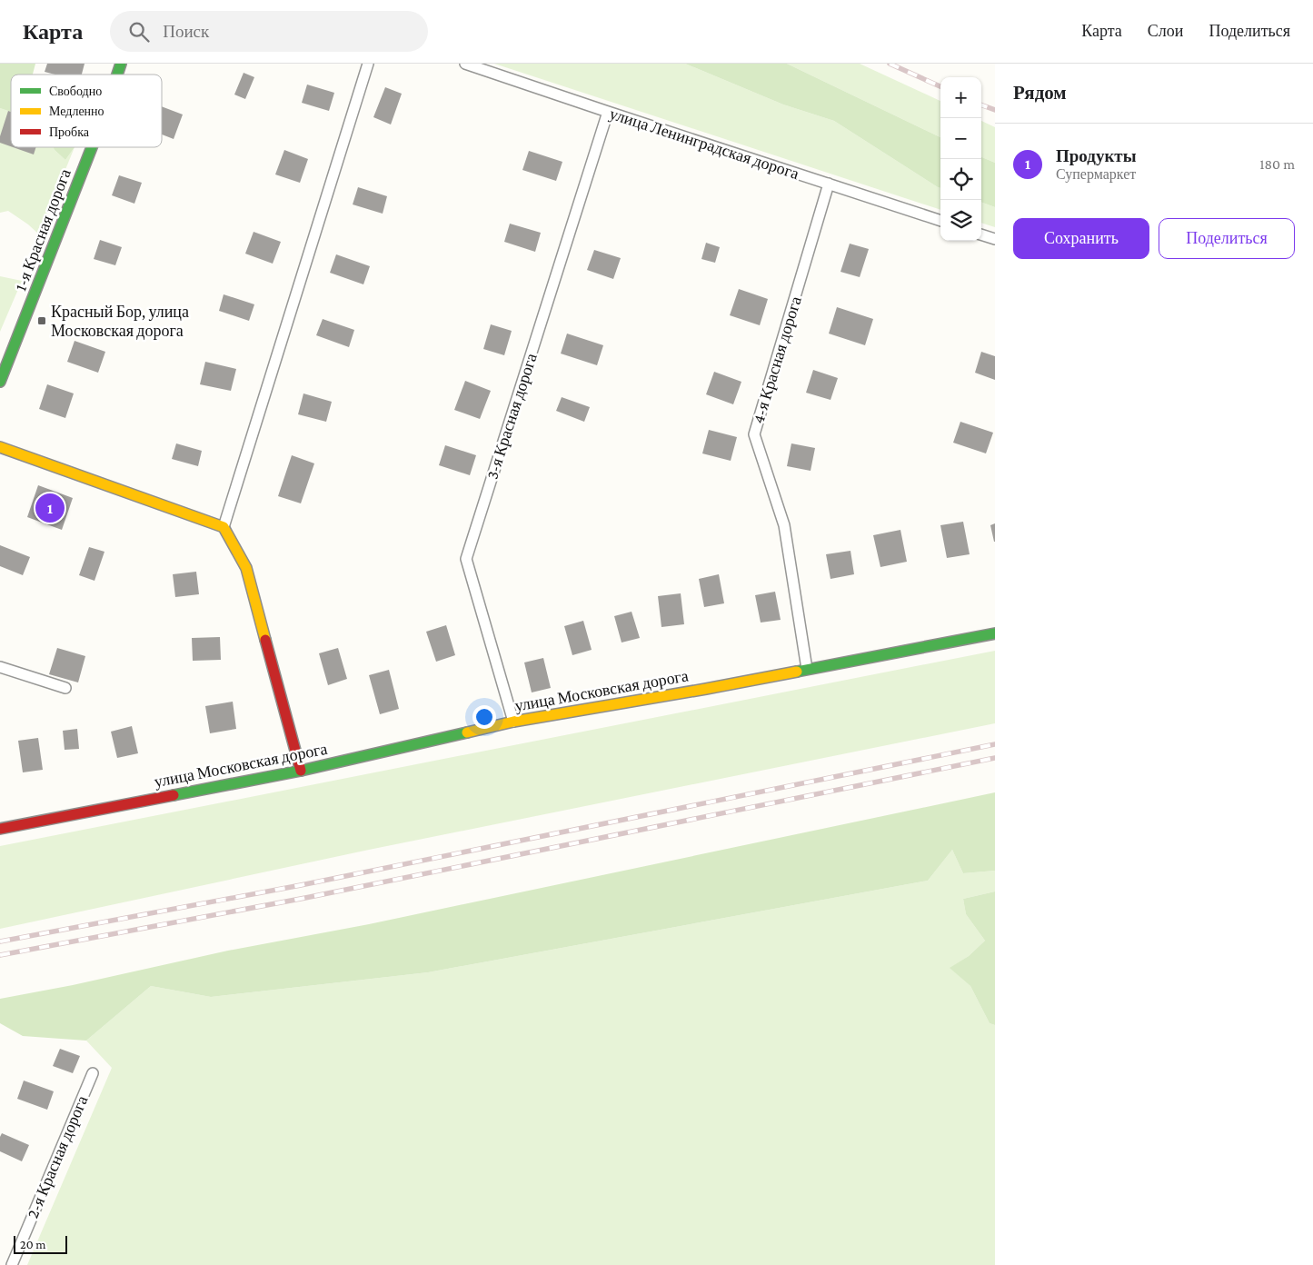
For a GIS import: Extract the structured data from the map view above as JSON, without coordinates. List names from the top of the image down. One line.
{"streets":{"street":["1-я Красная дорога","улица Московская дорога"],"lane":["улица Ленинградская дорога","4-я Красная дорога","3-я Красная дорога","2-я Красная дорога"]},"crossings":[["улица Ленинградская дорога","4-я Красная дорога"],["улица Ленинградская дорога","3-я Красная дорога"],["4-я Красная дорога","улица Московская дорога"],["3-я Красная дорога","улица Московская дорога"]],"places":{"transit":["Красный Бор, улица Московская дорога"]},"legend":["Свободно","Медленно","Пробка"],"scale_bar":"20 m","page":{"header":"Карта","search":"Поиск","nav":["Карта","Слои","Поделиться"],"heading":"Рядом","map_buttons":["+","−"],"list":[{"mark":"1","name":"Продукты","note":"Супермаркет","value":"180 m"}],"buttons":["Сохранить","Поделиться"],"pins":"1","scale":"20 m"}}
